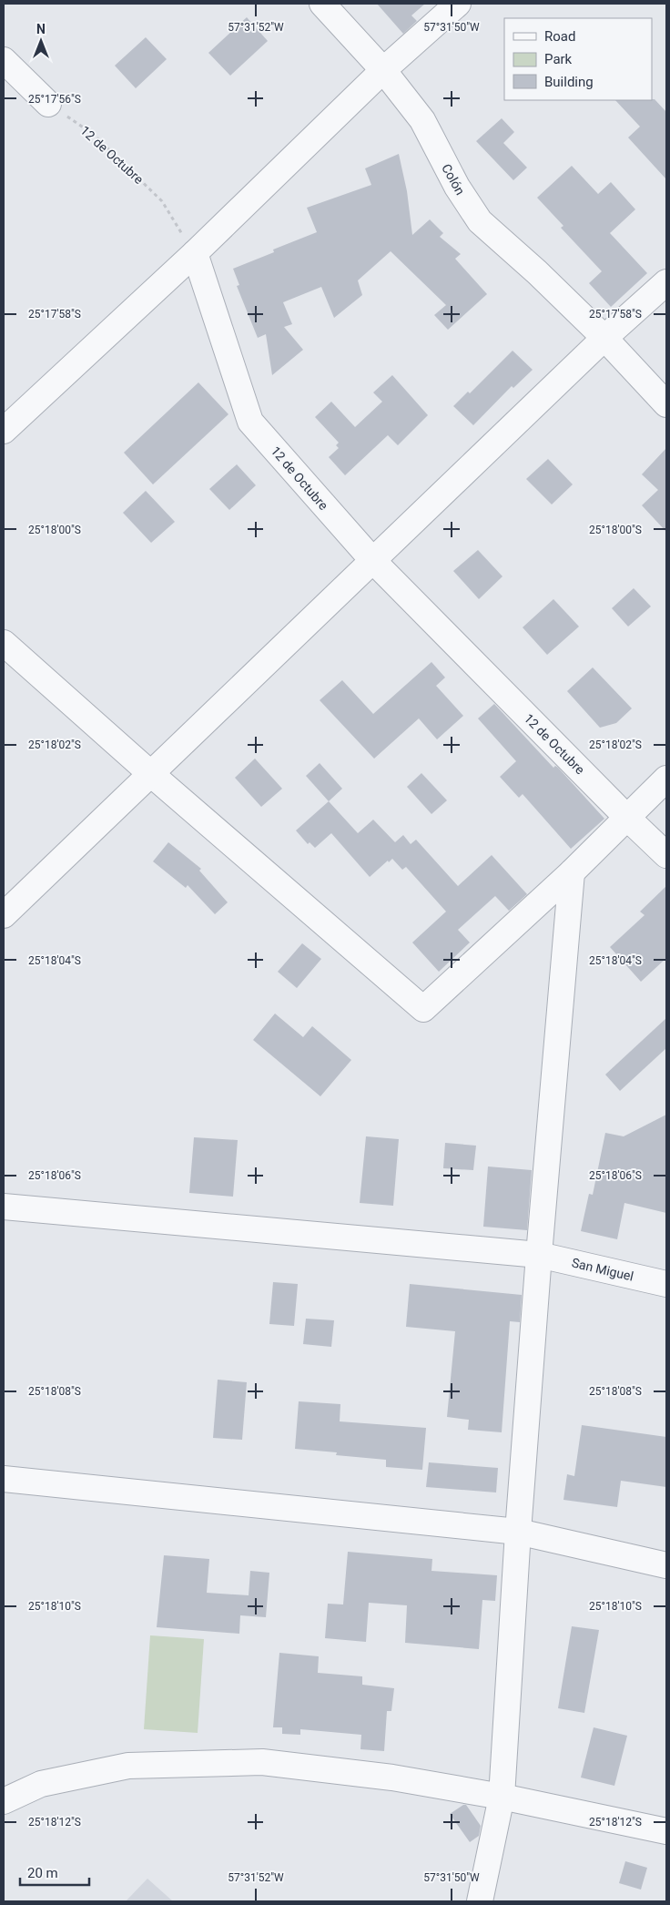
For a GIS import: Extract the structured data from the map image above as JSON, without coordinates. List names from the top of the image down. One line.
{"streets":{"street":["12 de Octubre","Colón","San Miguel"]},"legend":["Road","Park","Building"],"scale_bar":"20 m","north":"top","coordinates":["57°31'52\"W","57°31'50\"W","25°17'56\"S","25°17'58\"S","25°18'00\"S","25°18'02\"S","25°18'04\"S","25°18'06\"S","25°18'08\"S","25°18'10\"S","25°18'12\"S"]}
